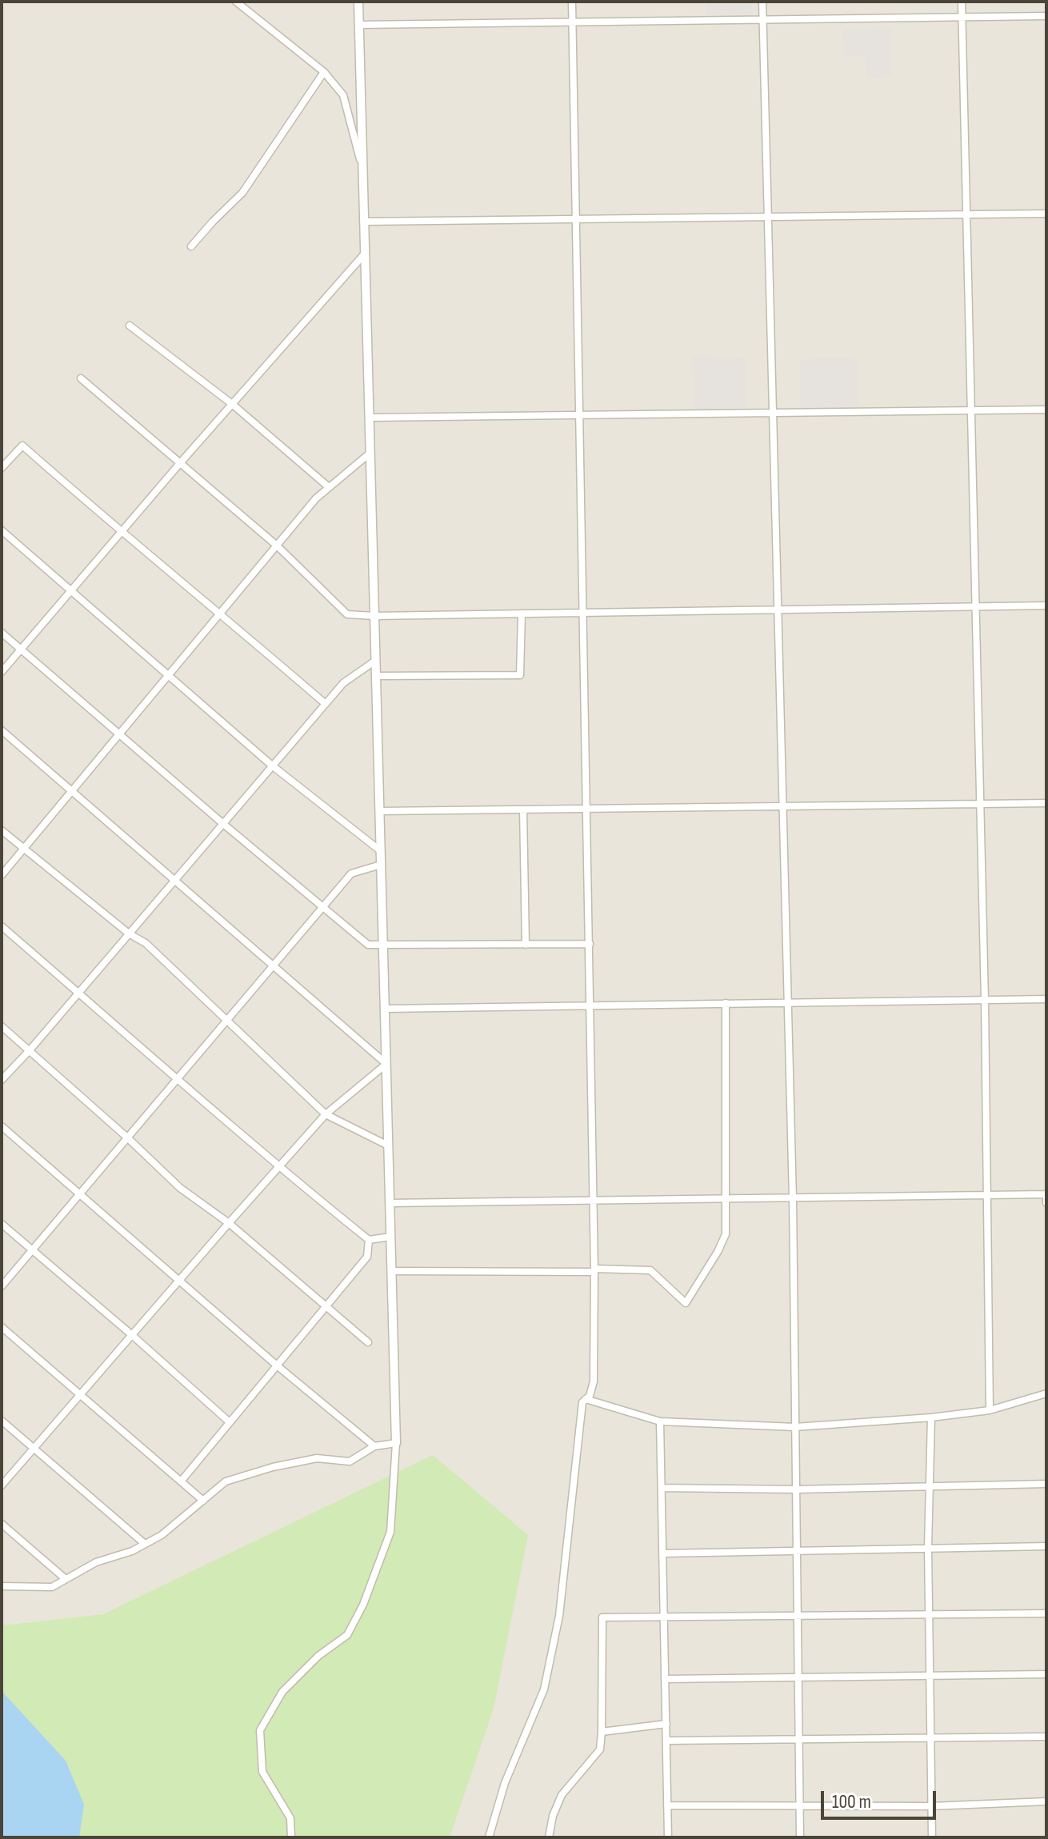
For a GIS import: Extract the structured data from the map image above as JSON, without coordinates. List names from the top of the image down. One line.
{"scale_bar":"100 m"}
